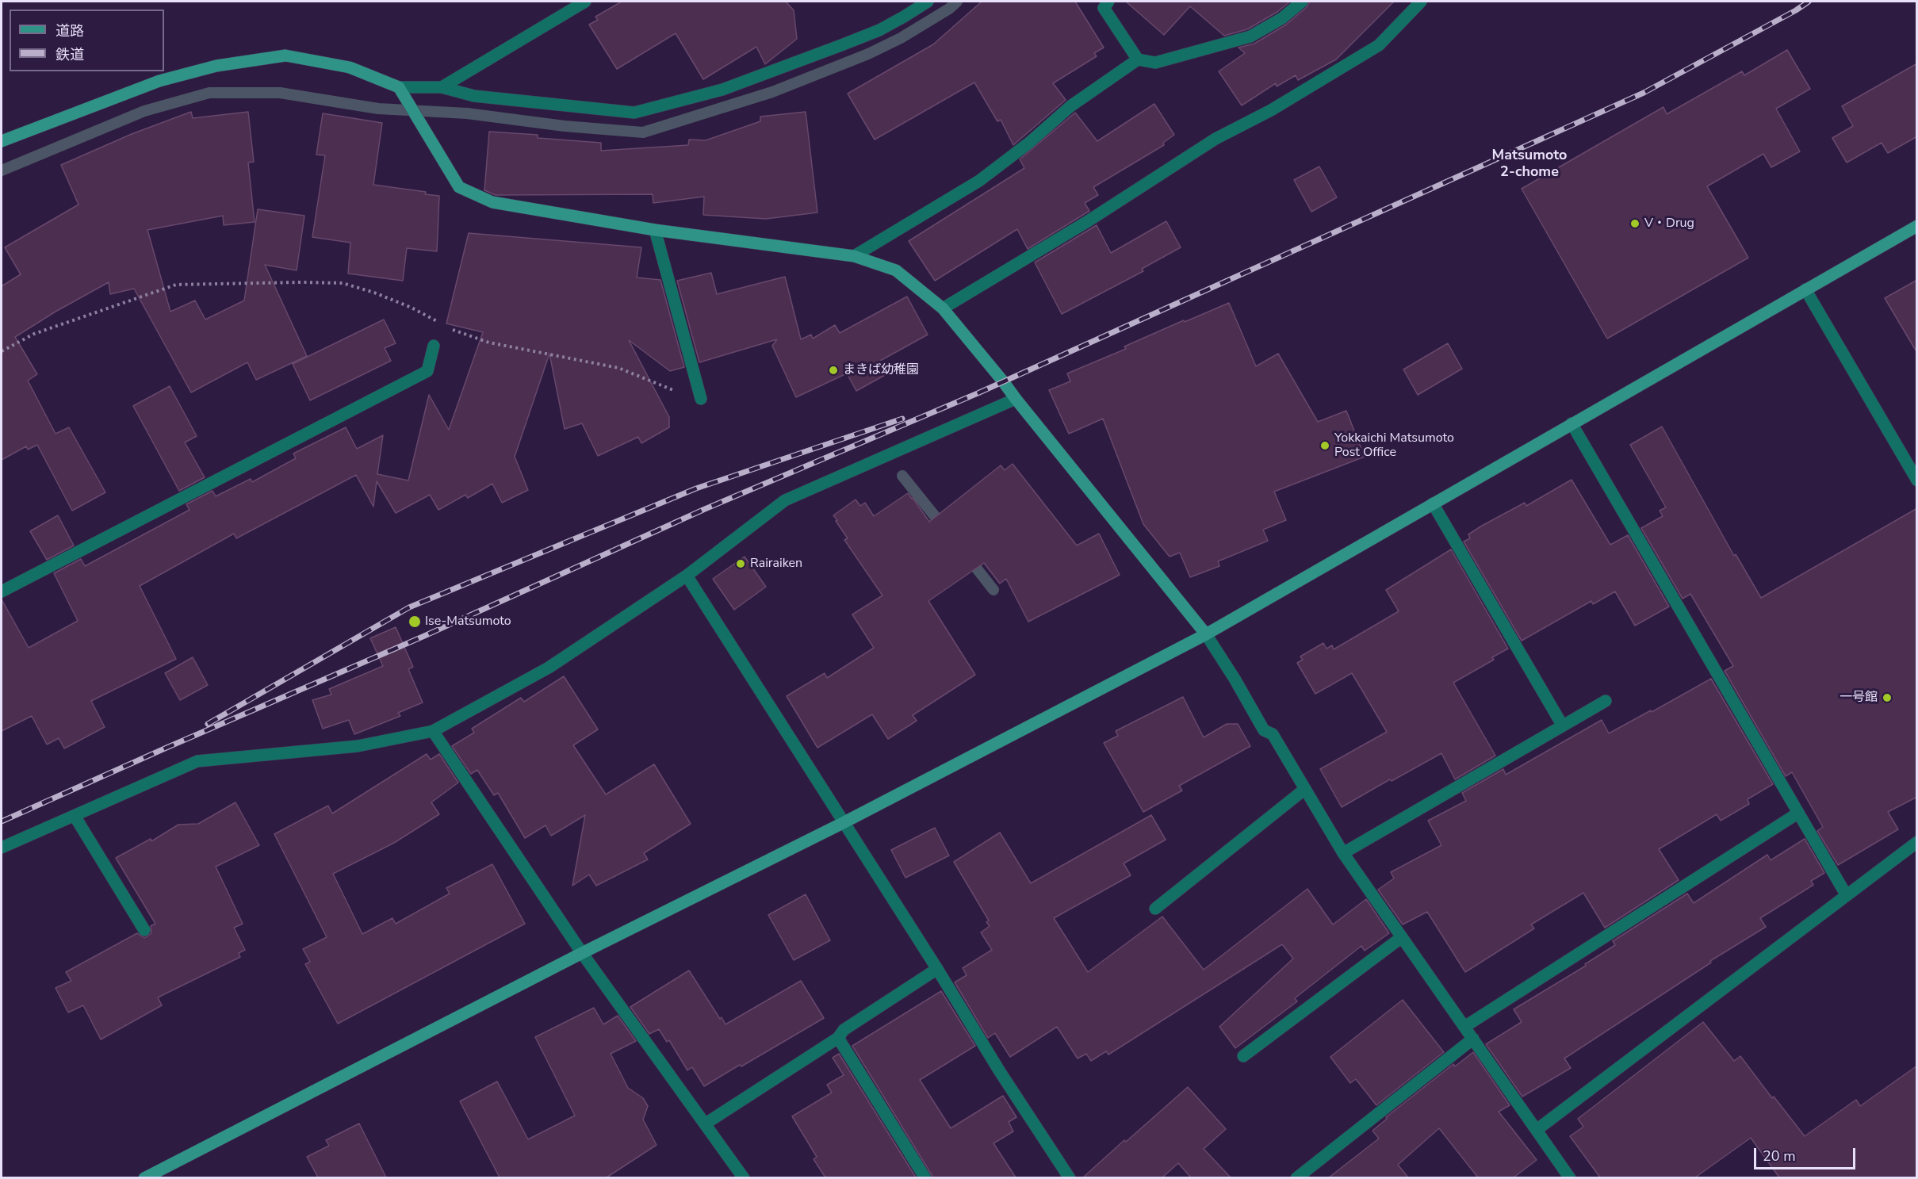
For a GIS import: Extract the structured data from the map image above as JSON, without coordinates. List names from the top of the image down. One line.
{"districts":["Matsumoto 2-chome"],"places":["V・Drug","まきば幼稚園","Yokkaichi Matsumoto Post Office","Rairaiken","Ise-Matsumoto","一号館"],"legend":["道路","鉄道"],"scale_bar":"20 m"}
